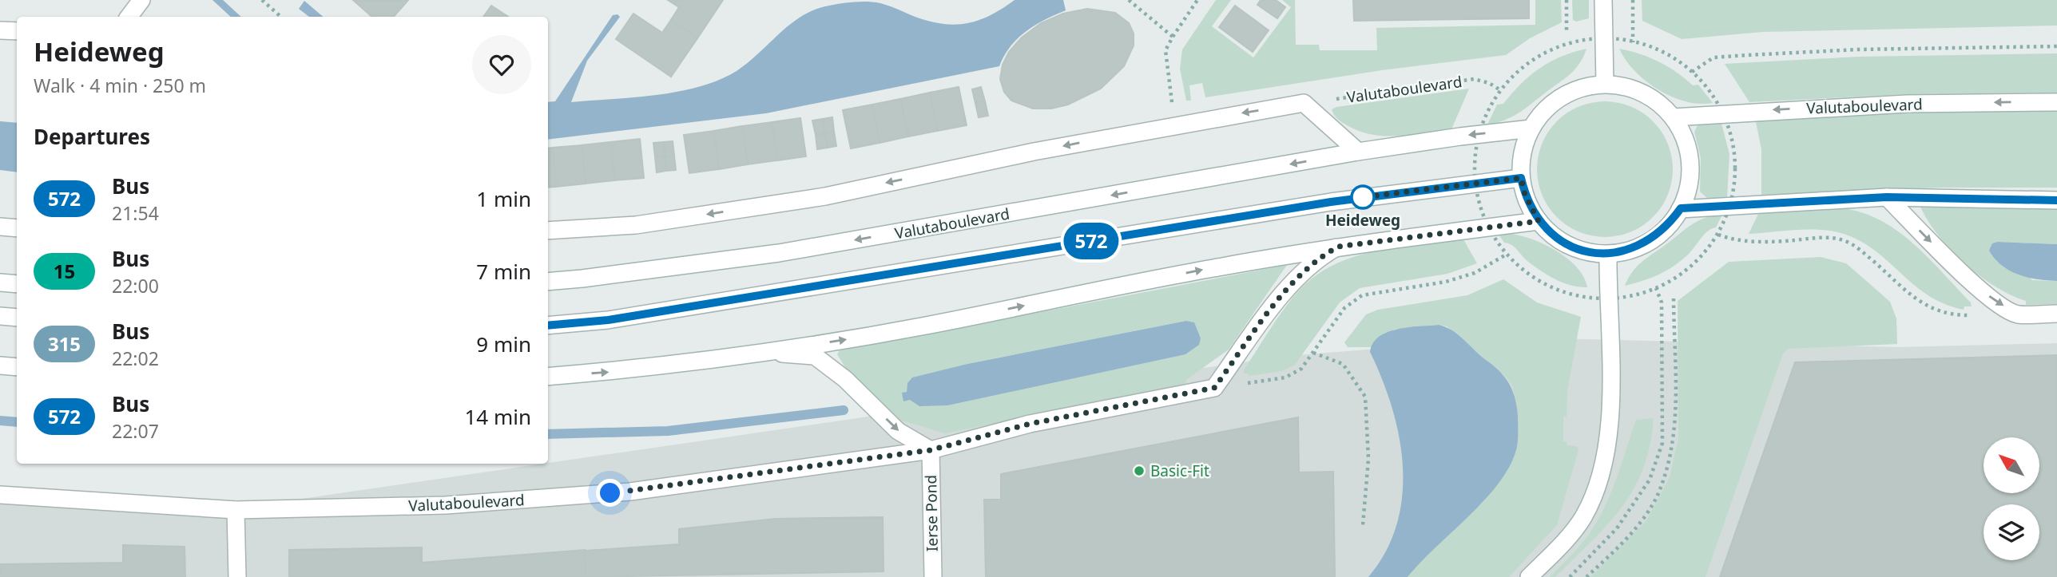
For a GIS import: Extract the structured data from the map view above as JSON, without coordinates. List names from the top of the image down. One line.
{"streets":{"main road":["Valutaboulevard","Ierse Pond"]},"crossings":[["Valutaboulevard","Ierse Pond"]],"places":["Heideweg","Basic-Fit"],"lines":["bus line 572"],"north":"top left","page":{"on_map":"572","heading":[["Heideweg","Walk · 4 min · 250 m"],"Departures"],"list":[{"mark":"572","name":"Bus","note":"21:54","value":"1 min"},{"mark":"15","name":"Bus","note":"22:00","value":"7 min"},{"mark":"315","name":"Bus","note":"22:02","value":"9 min"},{"mark":"572","name":"Bus","note":"22:07","value":"14 min"}]}}
